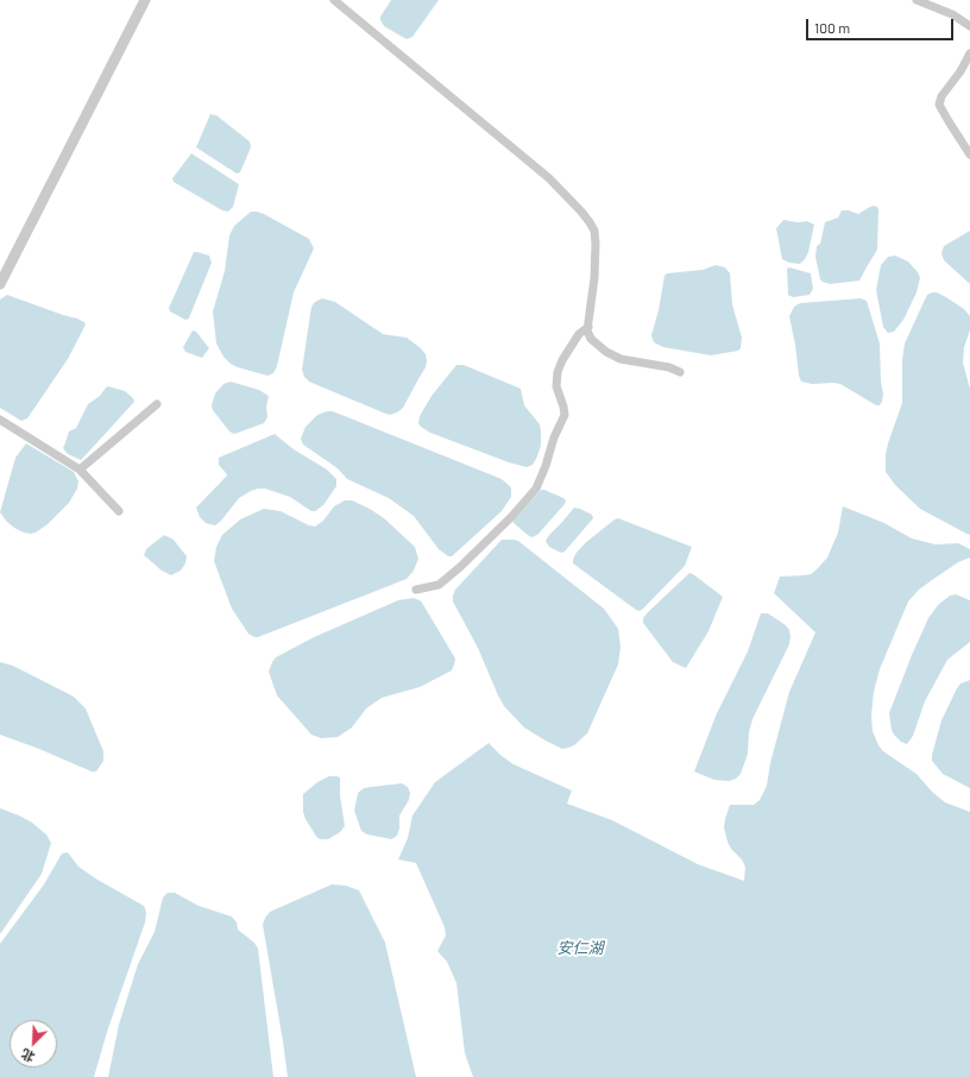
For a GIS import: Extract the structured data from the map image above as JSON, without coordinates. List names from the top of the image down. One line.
{"water":["安仁湖"],"scale_bar":"100 m","north":"bottom left"}
